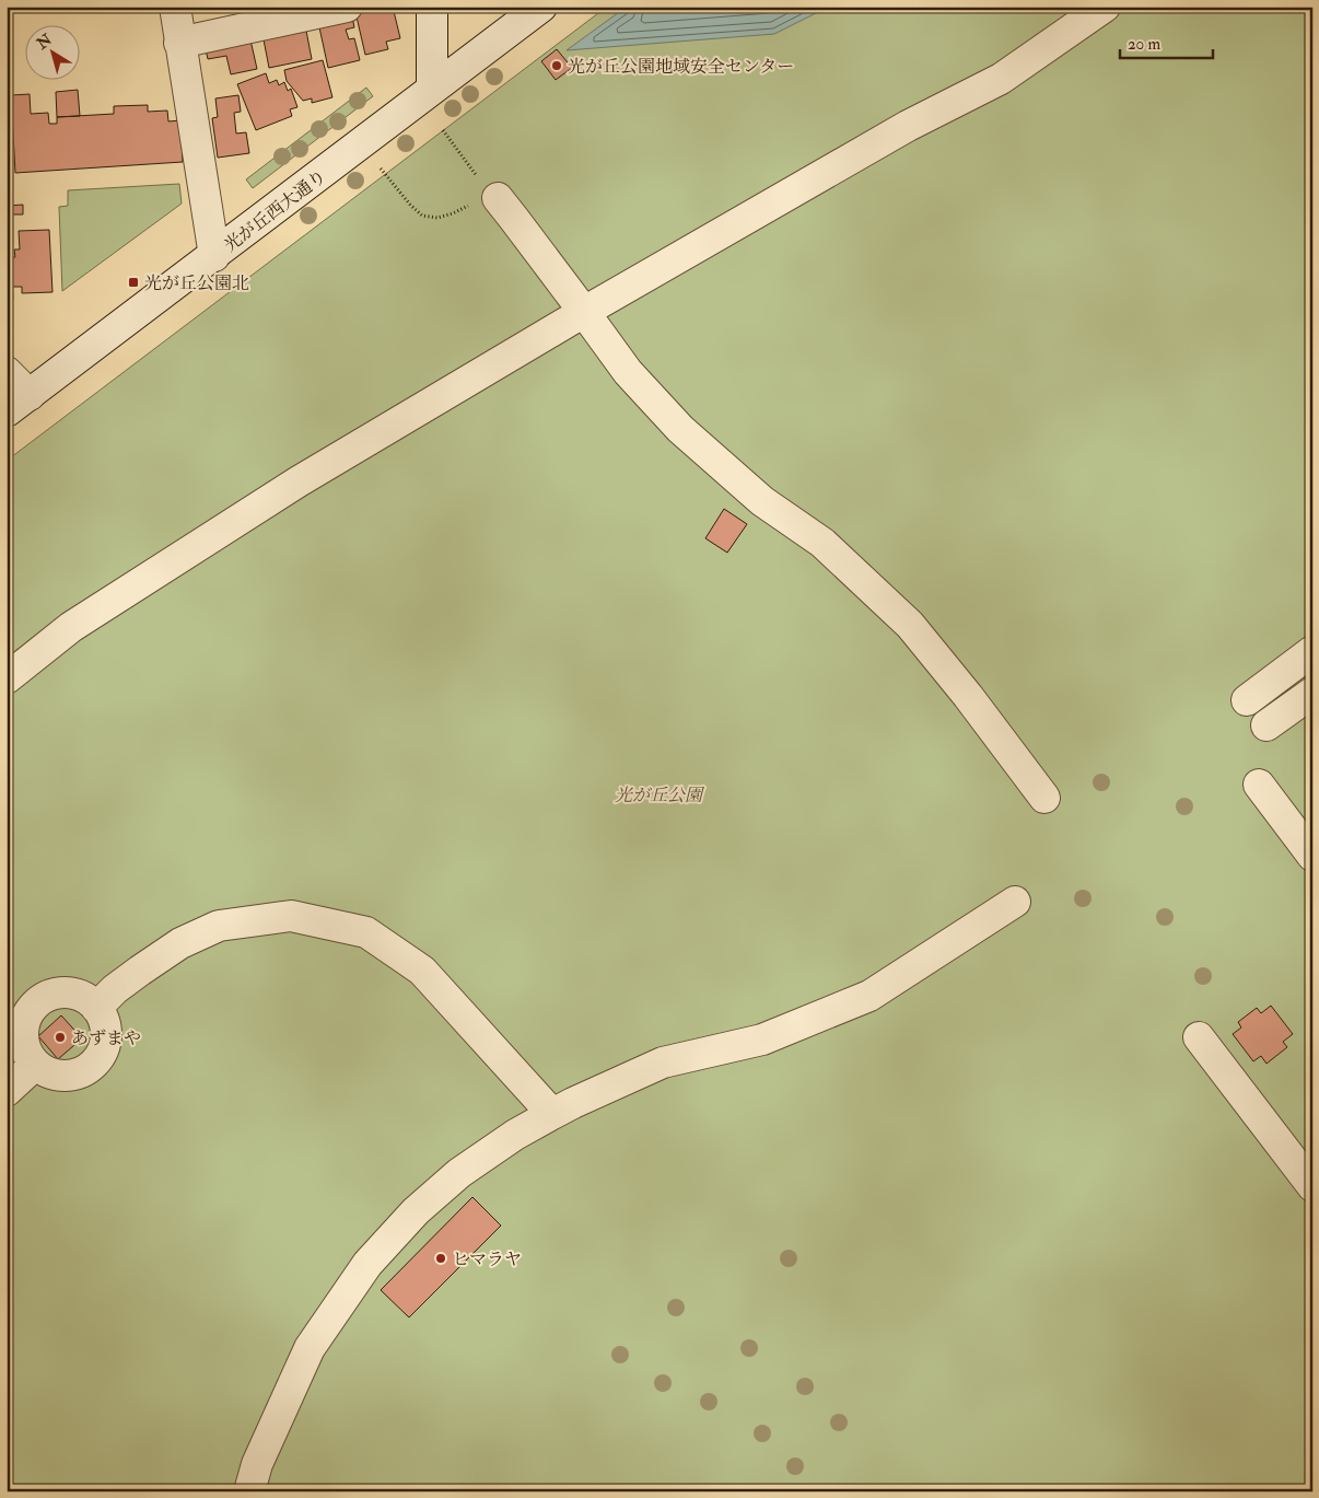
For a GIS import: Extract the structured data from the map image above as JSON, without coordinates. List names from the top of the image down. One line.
{"streets":{"street":["光が丘西大通り"]},"parks":["光が丘公園"],"places":{"other":["光が丘公園地域安全センター","あずまや","ヒマラヤ"],"transit":["光が丘公園北"]},"scale_bar":"20 m","north":"top left"}
